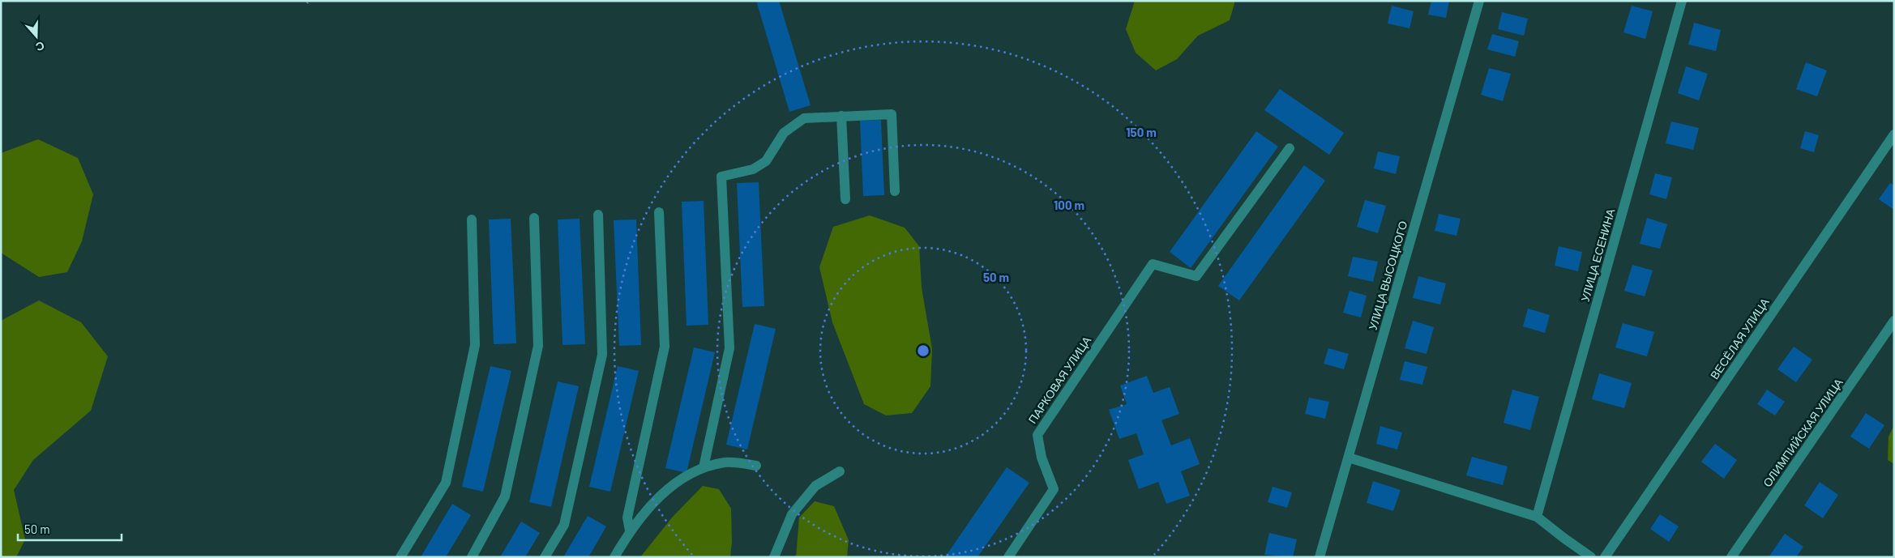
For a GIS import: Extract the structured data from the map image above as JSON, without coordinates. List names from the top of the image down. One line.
{"streets":{"street":["УЛИЦА ЕСЕНИНА","УЛИЦА ВЫСОЦКОГО","ВЕСЁЛАЯ УЛИЦА","ПАРКОВАЯ УЛИЦА","ОЛИМПИЙСКАЯ УЛИЦА"]},"scale_bar":"50 m","north":"bottom","rings":["150 m","100 m","50 m"]}
